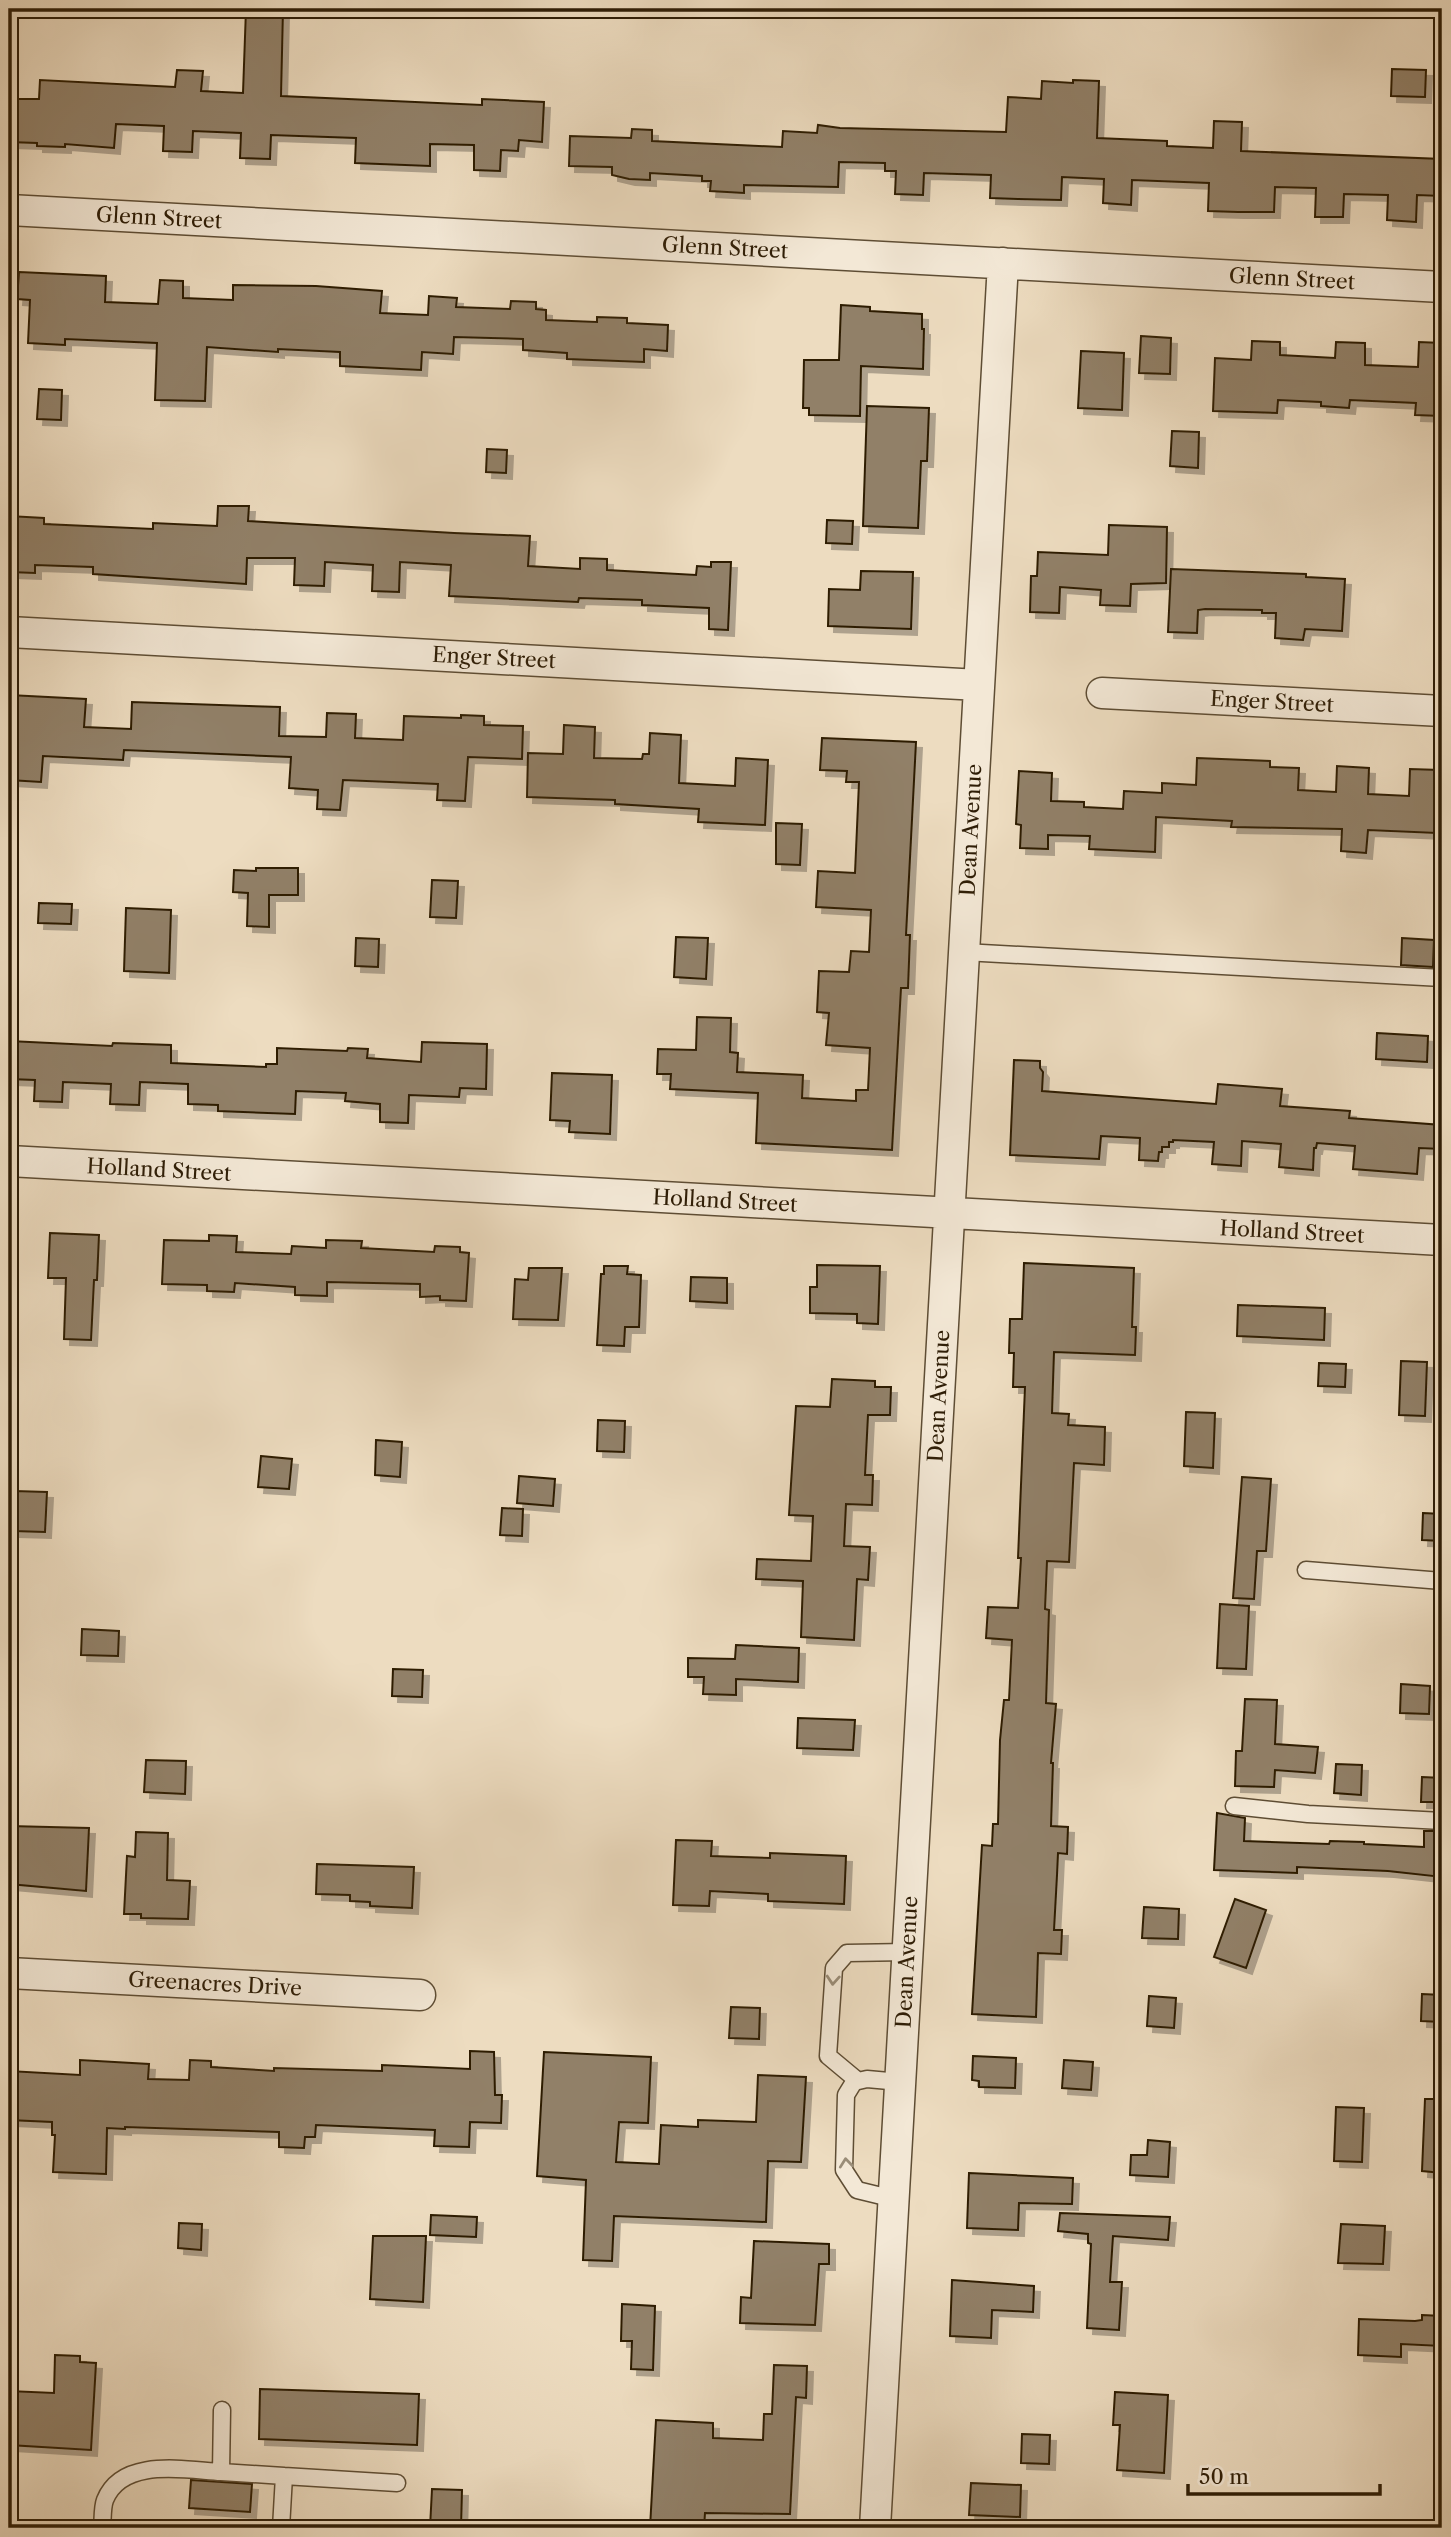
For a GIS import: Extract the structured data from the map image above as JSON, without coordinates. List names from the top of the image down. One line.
{"streets":{"street":["Glenn Street","Enger Street","Dean Avenue","Holland Street","Greenacres Drive"]},"crossings":[["Glenn Street","Dean Avenue"],["Enger Street","Dean Avenue"],["Dean Avenue","Holland Street"]],"scale_bar":"50 m"}
